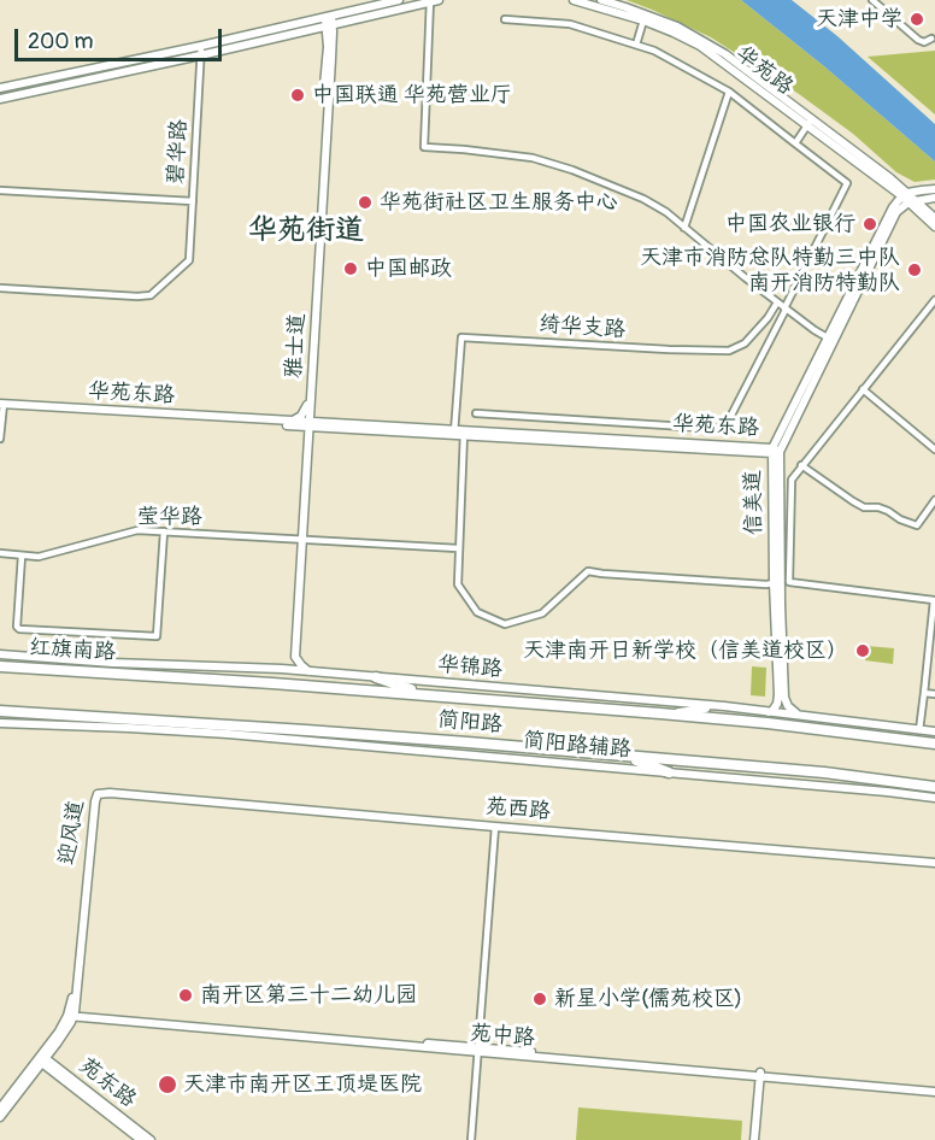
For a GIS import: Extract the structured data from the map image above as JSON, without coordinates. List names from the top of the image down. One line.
{"streets":{"highway":["红旗南路","简阳路"],"street":["华苑路","碧华路","绮华支路","雅士道","华苑东路","信美道","莹华路","华锦路","简阳路辅路","苑西路","迎风道","苑中路","苑东路"]},"crossings":[["华苑路","信美道"],["绮华支路","华苑东路"],["雅士道","华苑东路"],["雅士道","莹华路"],["雅士道","华锦路"],["华苑东路","信美道"],["信美道","华锦路"],["红旗南路","简阳路"],["苑西路","迎风道"],["迎风道","苑中路"],["迎风道","苑东路"]],"districts":["华苑街道"],"places":["天津中学","中国联通 华苑营业厅","华苑街社区卫生服务中心","中国农业银行","中国邮政","天津市消防总队特勤三中队 南开消防特勤队","天津南开日新学校（信美道校区）","南开区第三十二幼儿园","新星小学(儒苑校区)","天津市南开区王顶堤医院"],"scale_bar":"200 m"}
